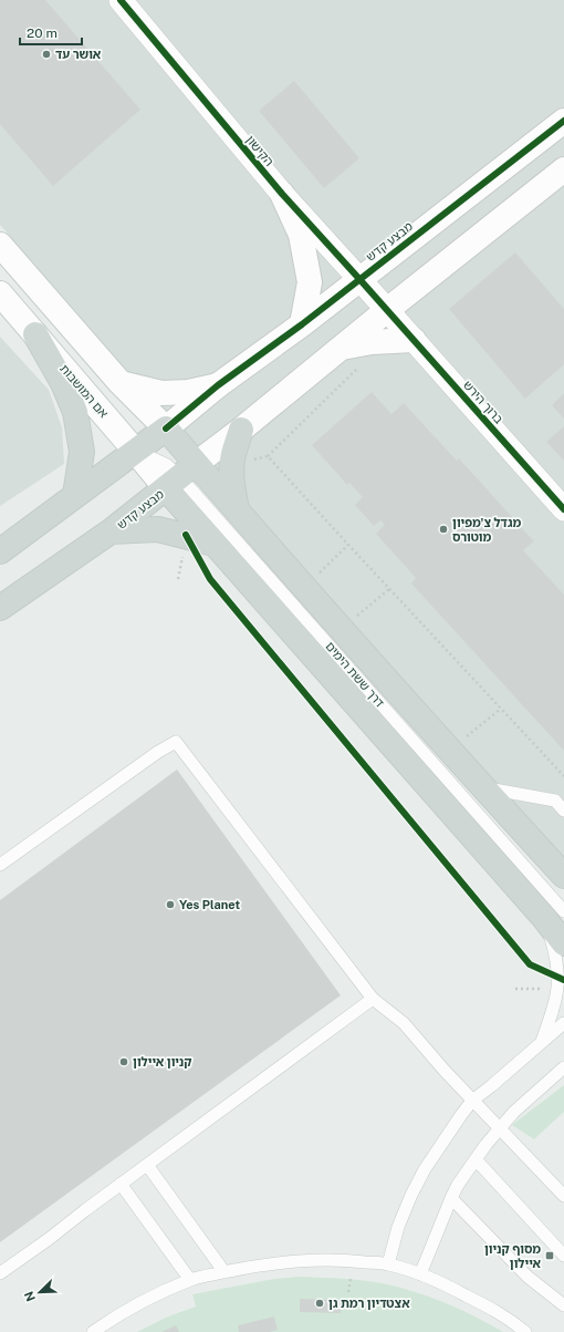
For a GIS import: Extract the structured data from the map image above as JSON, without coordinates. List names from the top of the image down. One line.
{"streets":{"main road":["מבצע קדש","דרך ששת הימים"],"street":["הקישון","אם המושבות","ברוך הירש"]},"crossings":[["הקישון","מבצע קדש"],["הקישון","ברוך הירש"],["מבצע קדש","אם המושבות"],["מבצע קדש","ברוך הירש"],["מבצע קדש","דרך ששת הימים"],["אם המושבות","דרך ששת הימים"]],"places":{"other":["אושר עד","מגדל צ'מפיון מוטורס","Yes Planet","קניון איילון","אצטדיון רמת גן"],"transit":["מסוף קניון איילון"]},"scale_bar":"20 m","north":"bottom left"}
